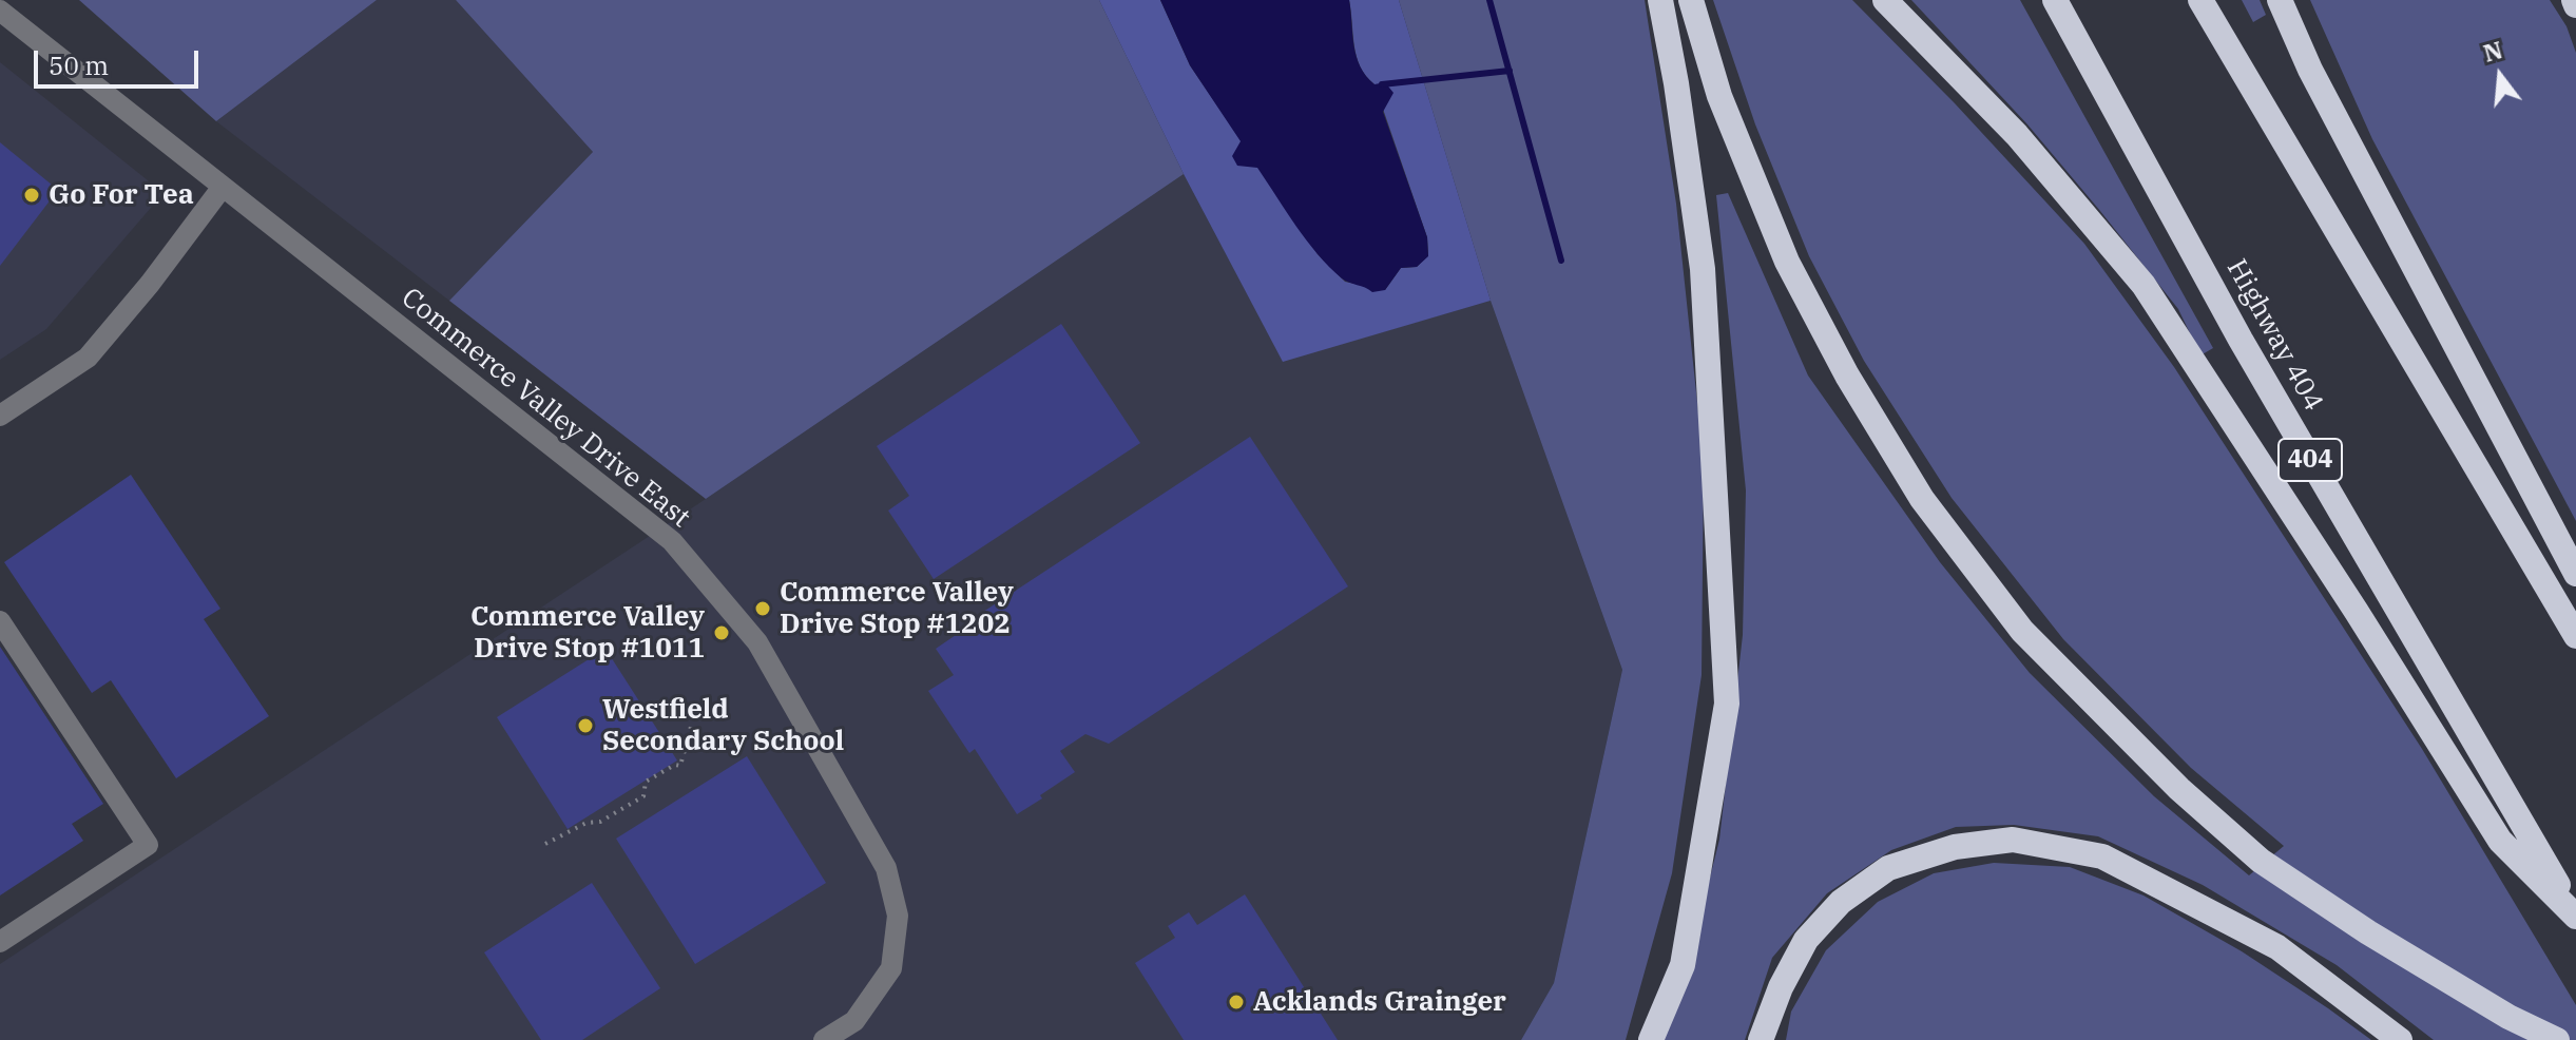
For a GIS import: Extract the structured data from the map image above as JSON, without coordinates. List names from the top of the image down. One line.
{"streets":{"highway":["Highway 404","404"],"street":["Commerce Valley Drive East"]},"places":["Go For Tea","Commerce Valley Drive Stop #1202","Commerce Valley Drive Stop #1011","Westfield Secondary School","Acklands Grainger"],"scale_bar":"50 m","north":"top"}
